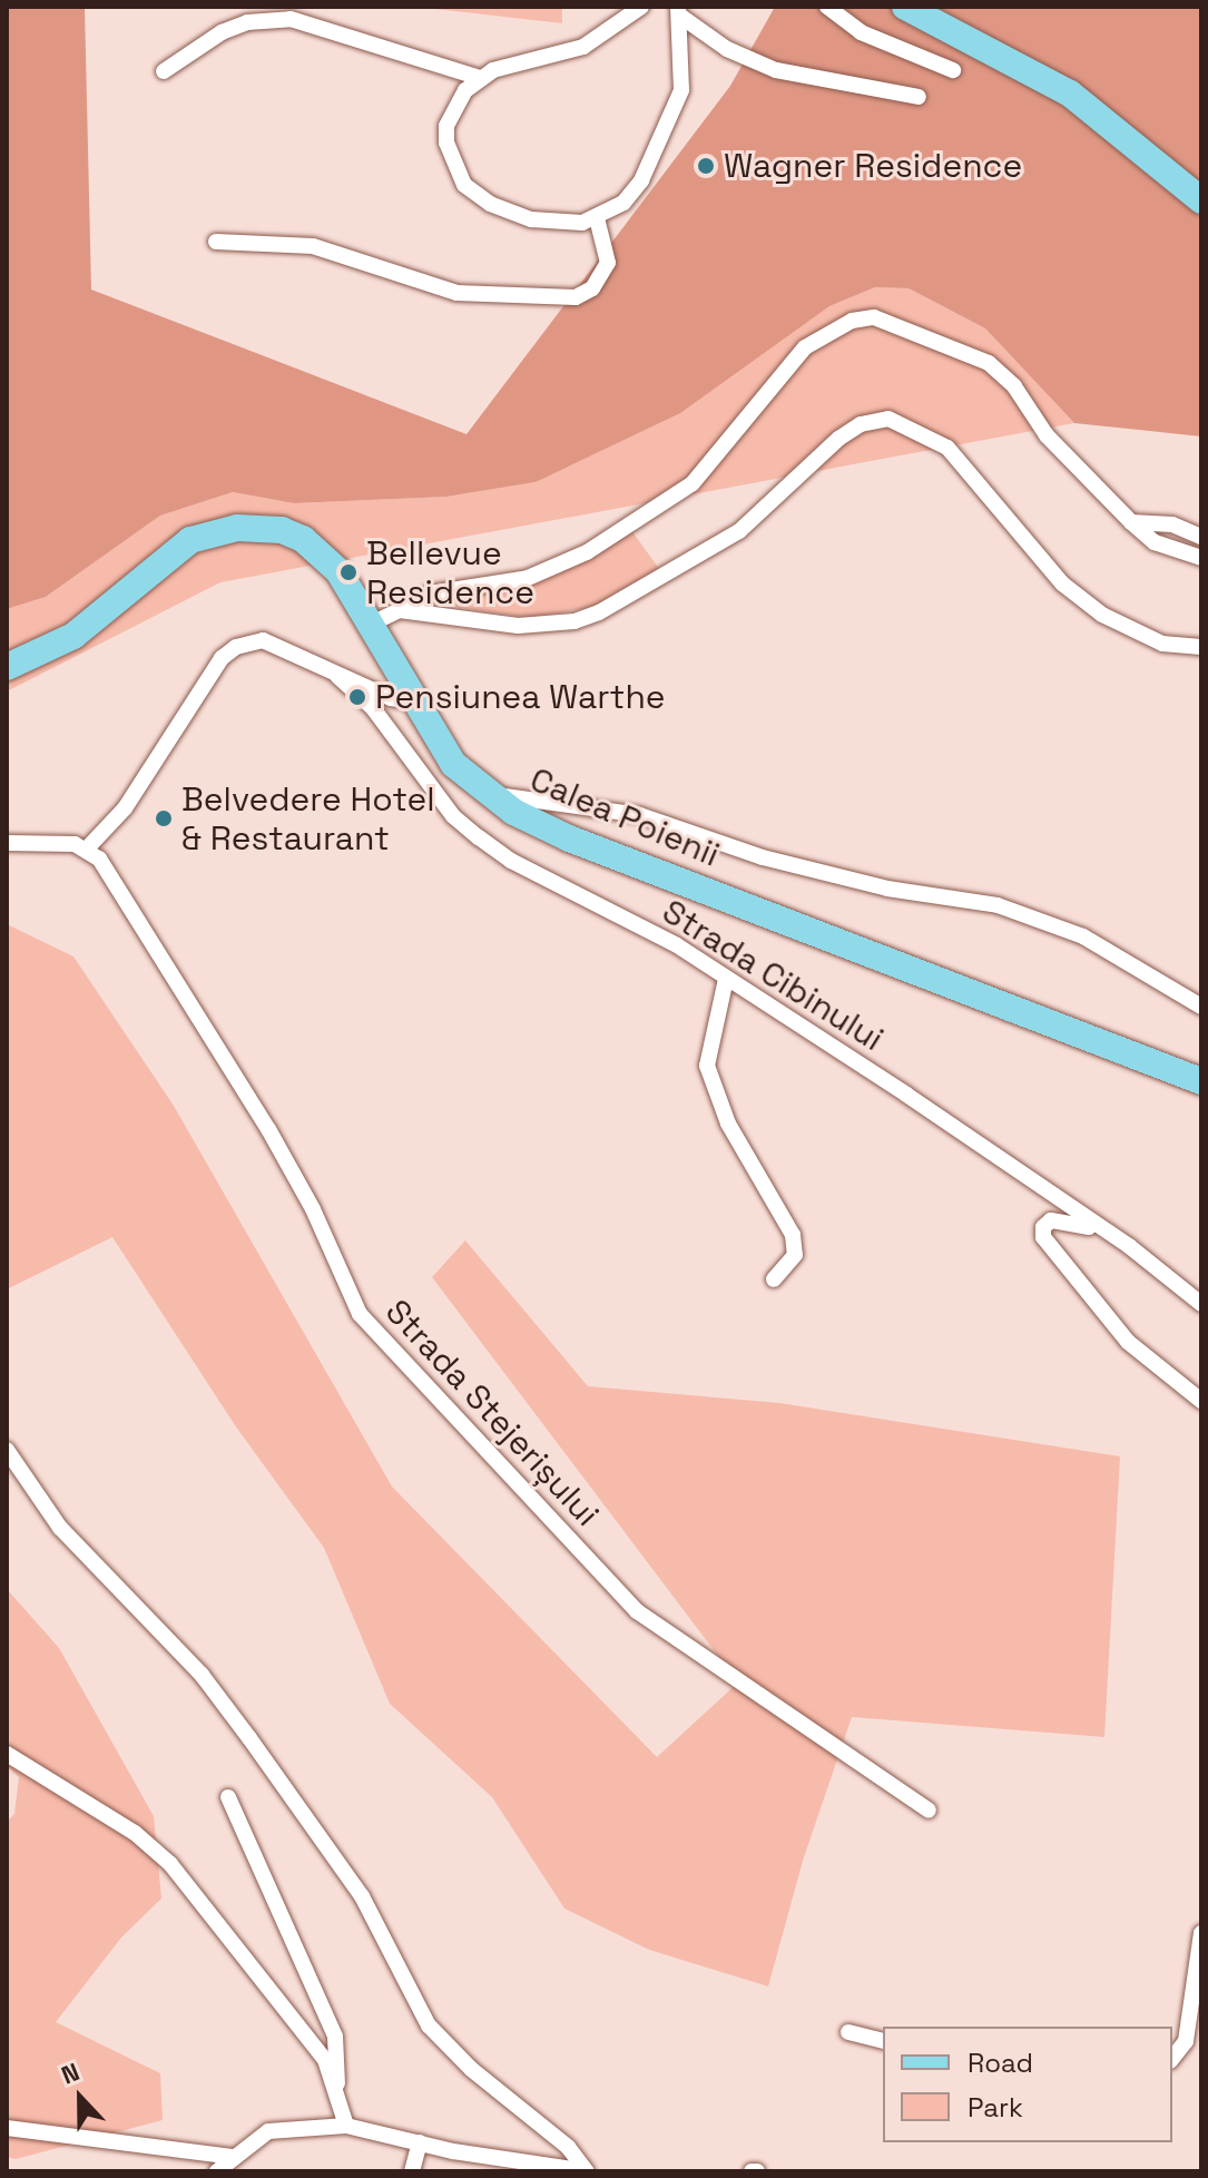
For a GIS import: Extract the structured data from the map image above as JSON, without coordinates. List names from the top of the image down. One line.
{"streets":{"main road":["Calea Poienii"],"street":["Strada Cibinului","Strada Stejerișului"]},"places":["Wagner Residence","Bellevue Residence","Pensiunea Warthe","Belvedere Hotel & Restaurant"],"legend":["Road","Park"],"north":"top"}
